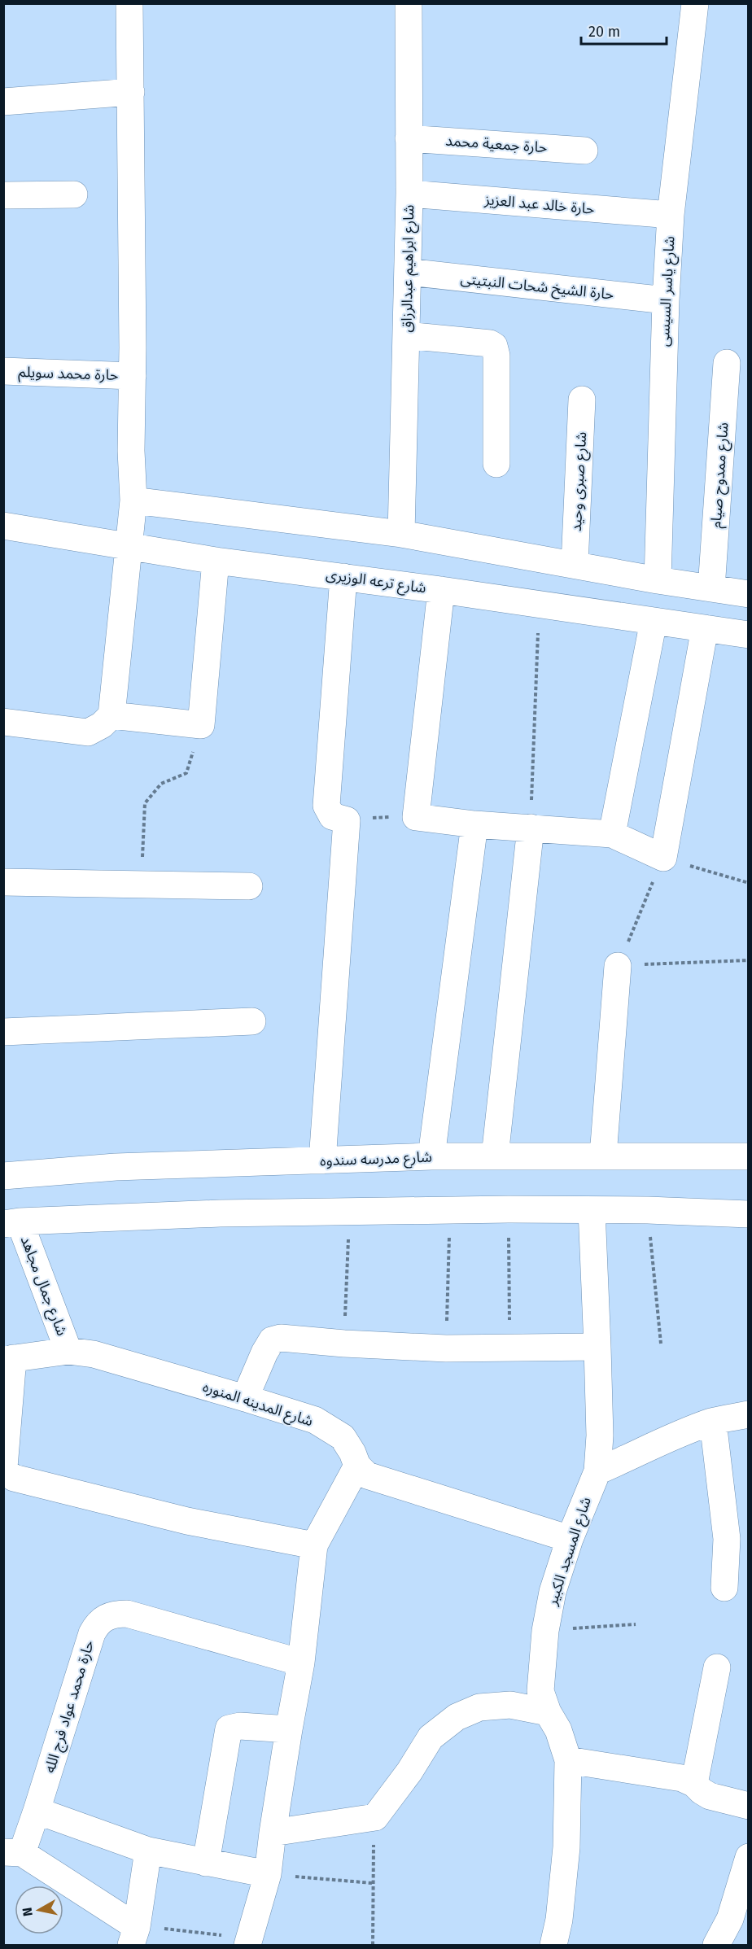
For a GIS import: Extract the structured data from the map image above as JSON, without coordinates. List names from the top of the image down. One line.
{"streets":{"street":["حارة جمعية محمد","حارة خالد عبد العزيز","شارع ابراهيم عبدالرزاق","حارة الشيخ شحات النبتيتى","شارع ياسر السيسى","حارة محمد سويلم","شارع ممدوح صيام","شارع صبرى وحيد","شارع ترعه الوزيرى","شارع مدرسه سندوه","شارع جمال مجاهد","شارع المدينه المنوره","شارع المسجد الكبير","حارة محمد عواد فرج الله"]},"crossings":[["حارة جمعية محمد","شارع ابراهيم عبدالرزاق"],["حارة خالد عبد العزيز","شارع ابراهيم عبدالرزاق"],["حارة خالد عبد العزيز","شارع ياسر السيسى"],["شارع ابراهيم عبدالرزاق","حارة الشيخ شحات النبتيتى"],["حارة الشيخ شحات النبتيتى","شارع ياسر السيسى"],["شارع جمال مجاهد","شارع المدينه المنوره"]],"scale_bar":"20 m","north":"left"}
